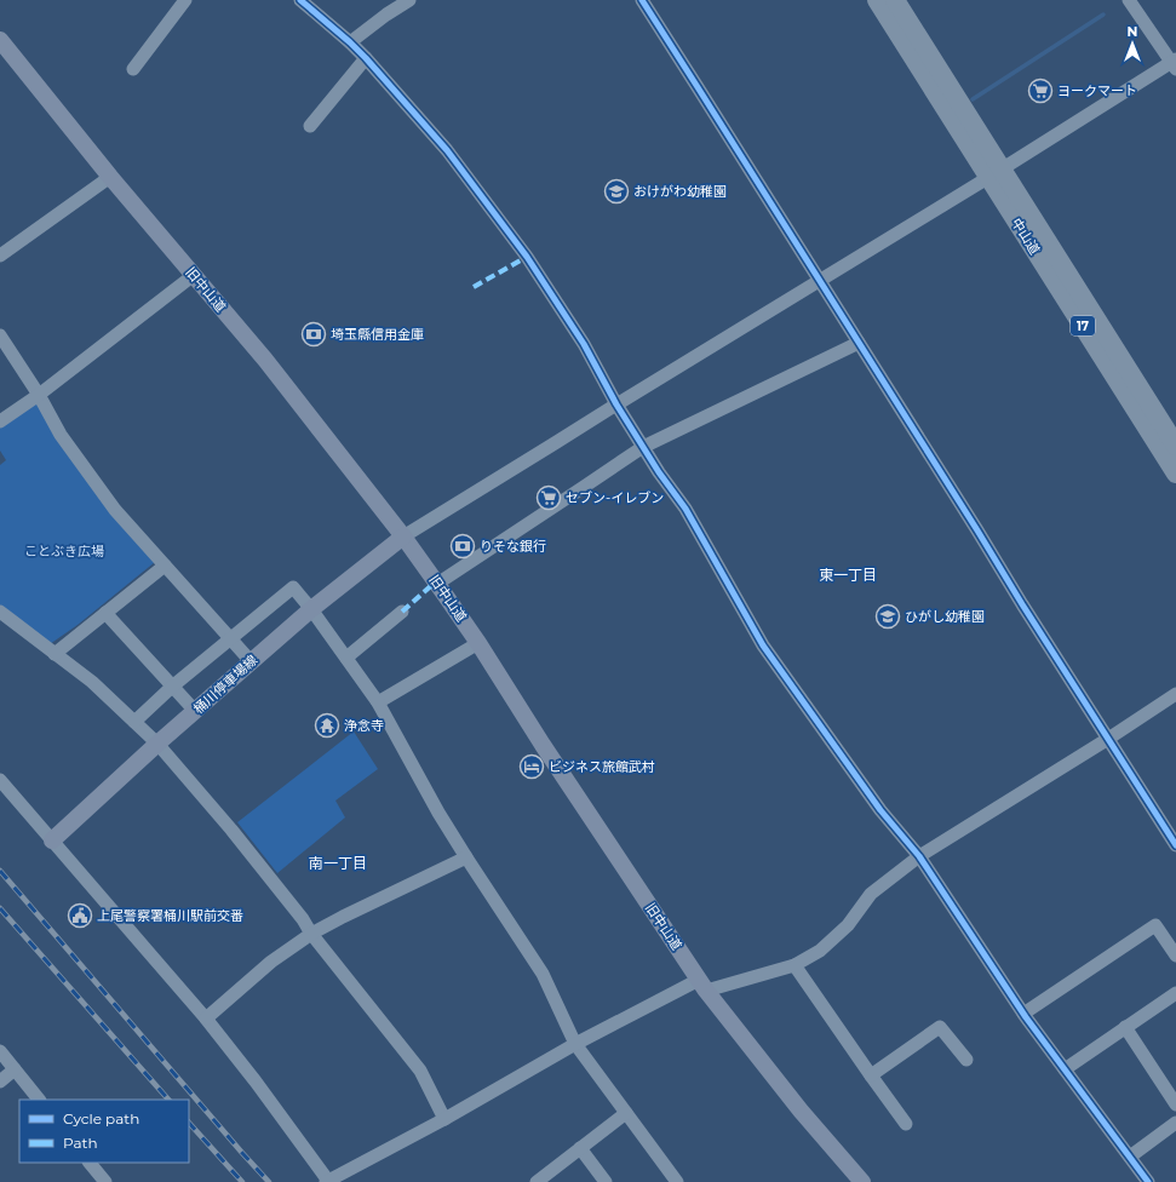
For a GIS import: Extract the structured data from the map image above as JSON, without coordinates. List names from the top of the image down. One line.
{"streets":{"highway":["中山道","17"],"main road":["旧中山道","桶川停車場線"]},"crossings":[["旧中山道","桶川停車場線"]],"districts":["東一丁目","南一丁目"],"parks":["ことぶき広場"],"places":{"supermarket":["ヨークマート","セブン-イレブン"],"school or university":["おけがわ幼稚園","ひがし幼稚園"],"bank":["埼玉縣信用金庫","りそな銀行"],"temple":["浄念寺"],"hotel":["ビジネス旅館武村"],"public building":["上尾警察署桶川駅前交番"]},"legend":["Cycle path","Path"],"north":"top"}
